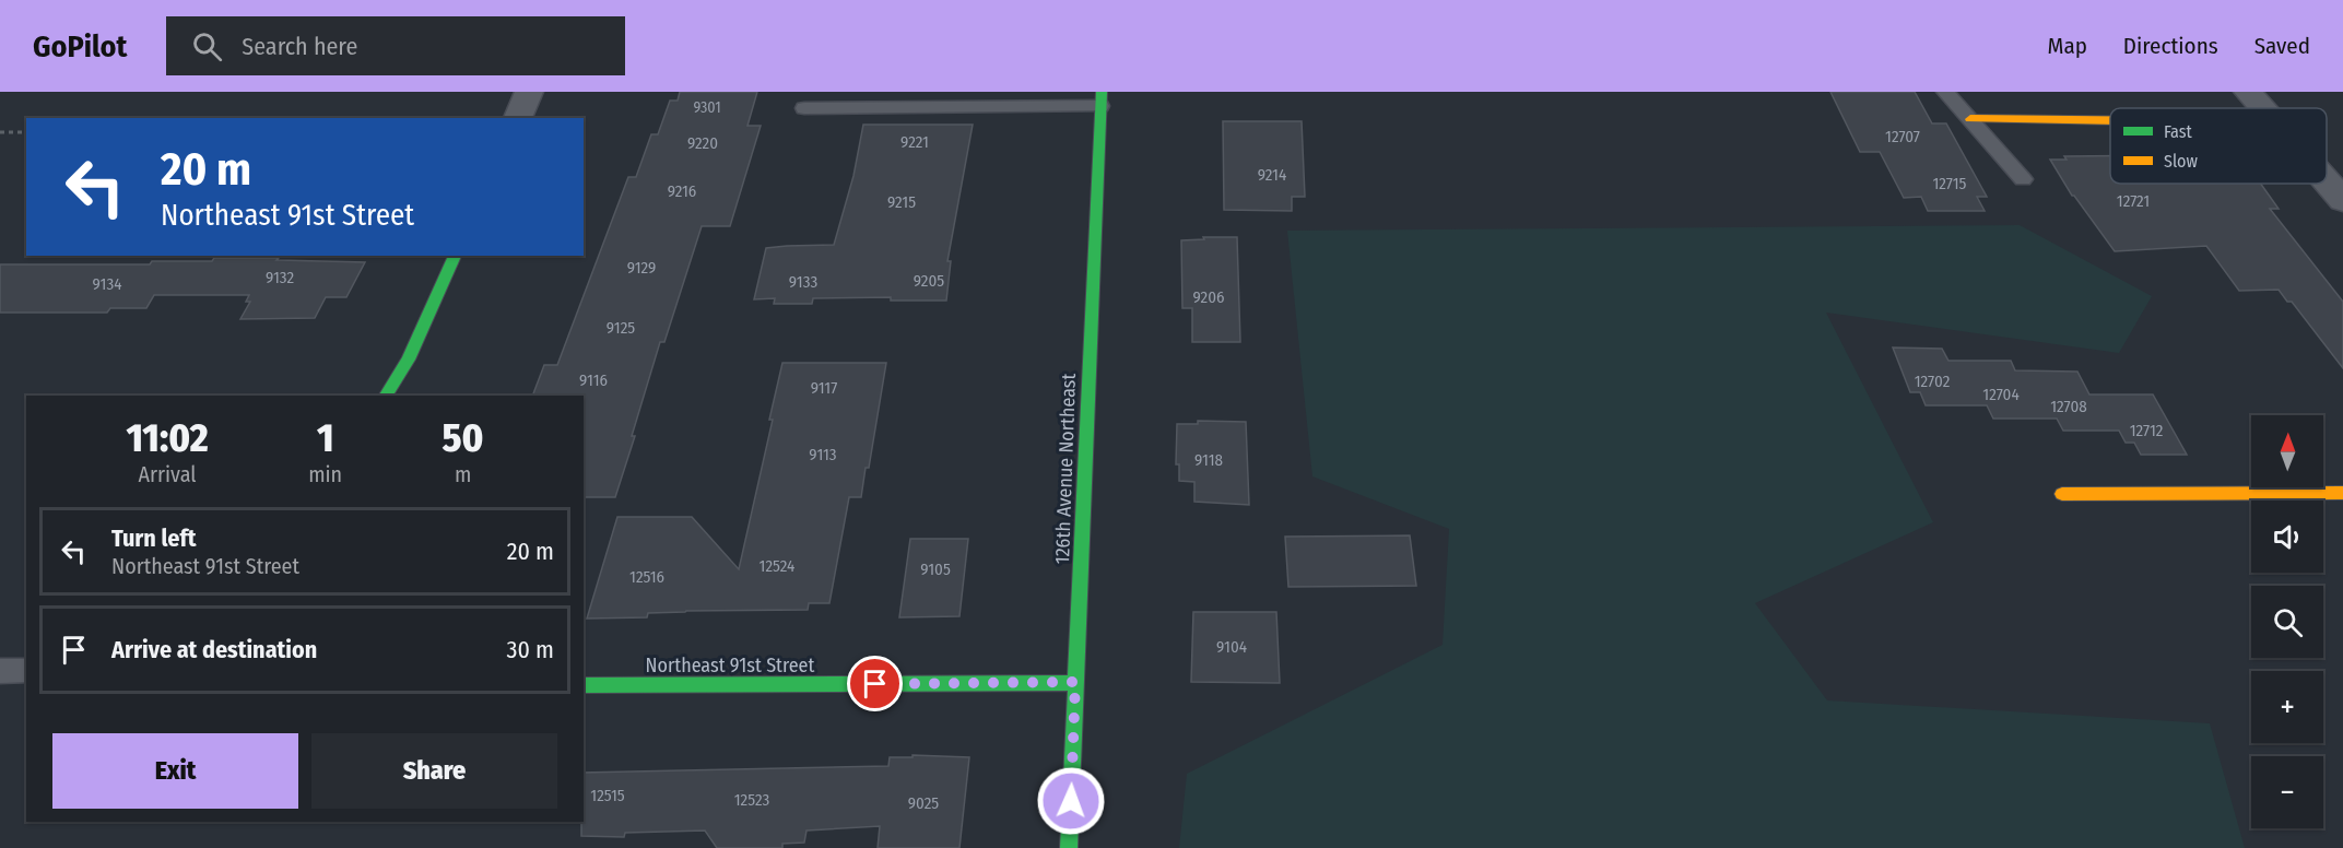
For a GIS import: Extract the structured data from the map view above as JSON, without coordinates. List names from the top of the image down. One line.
{"streets":{"street":["126th Avenue Northeast","Northeast 91st Street"]},"crossings":[["126th Avenue Northeast","Northeast 91st Street"]],"house_numbers":["9301","12707","9221","9220","9214","12715","9216","12721","9215","9129","9132","9205","9133","9134","9206","9125","9116","12702","9117","12704","12708","12712","9113","9118","12524","9105","12516","9104","12515","12523","9025"],"legend":["Fast","Slow"],"north":"top","page":{"header":"GoPilot","search":"Search here","nav":["Map","Directions","Saved"],"turn":["20 m","Northeast 91st Street"],"eta":["11:02","Arrival","1","min","50","m"],"map_buttons":["+","−"],"list":[{"name":"Turn left","note":"Northeast 91st Street","value":"20 m"},{"name":"Arrive at destination","value":"30 m"}],"buttons":["Exit","Share"]}}
